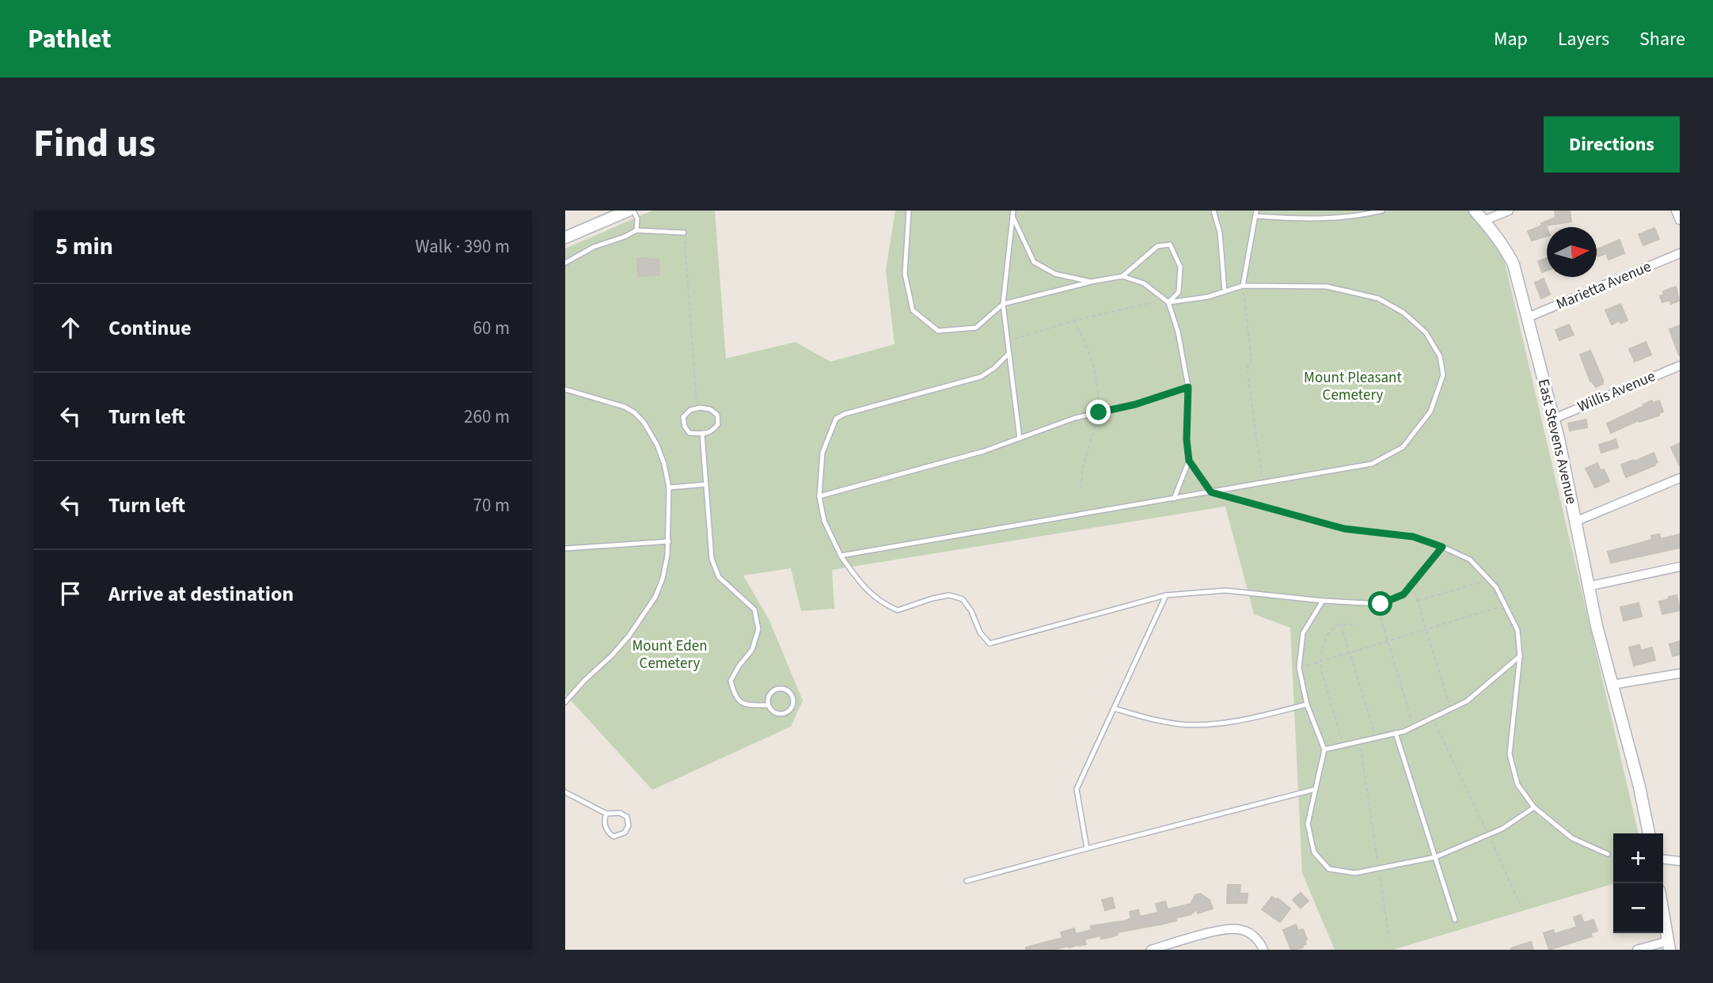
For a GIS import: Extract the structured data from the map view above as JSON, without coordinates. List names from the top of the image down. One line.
{"streets":{"street":["Marietta Avenue","Willis Avenue","East Stevens Avenue"]},"crossings":[["Marietta Avenue","East Stevens Avenue"],["Willis Avenue","East Stevens Avenue"]],"parks":["Mount Pleasant Cemetery","Mount Eden Cemetery"],"north":"right","page":{"header":"Pathlet","nav":["Map","Layers","Share"],"title":"Find us","buttons":"Directions","heading":["5 min","Walk · 390 m"],"list":[["Continue","60 m"],["Turn left","260 m"],["Turn left","70 m"],"Arrive at destination"],"map_buttons":["+","−"]}}
